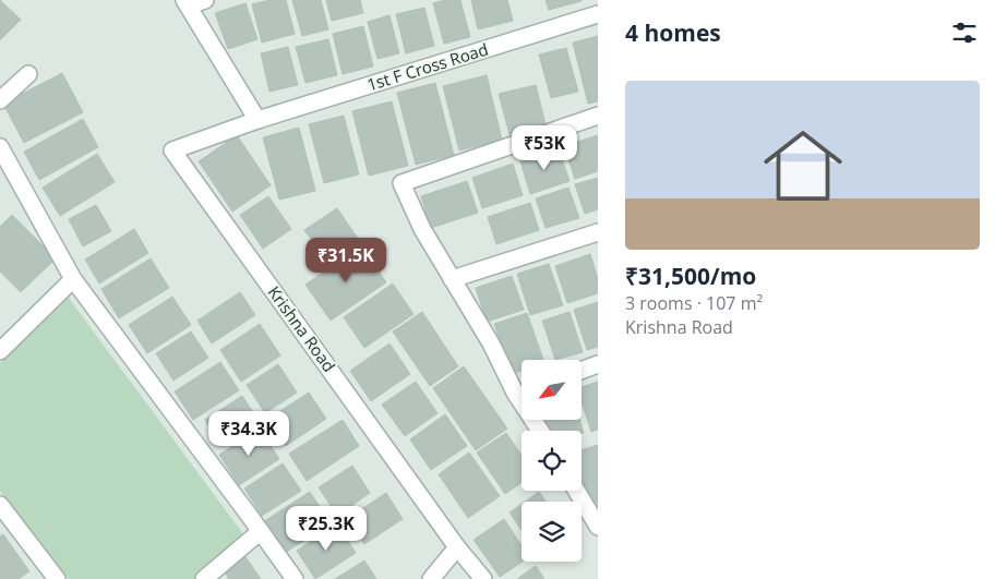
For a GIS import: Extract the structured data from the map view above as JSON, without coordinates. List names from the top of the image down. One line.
{"streets":{"street":["1st F Cross Road","Krishna Road"]},"crossings":[["1st F Cross Road","Krishna Road"]],"north":"bottom left","page":{"heading":"4 homes","list":[{"name":"₹31,500/mo","note":"3 rooms · 107 m² · Krishna Road"}],"price":["₹53K","₹31.5K","₹34.3K","₹25.3K"]}}
